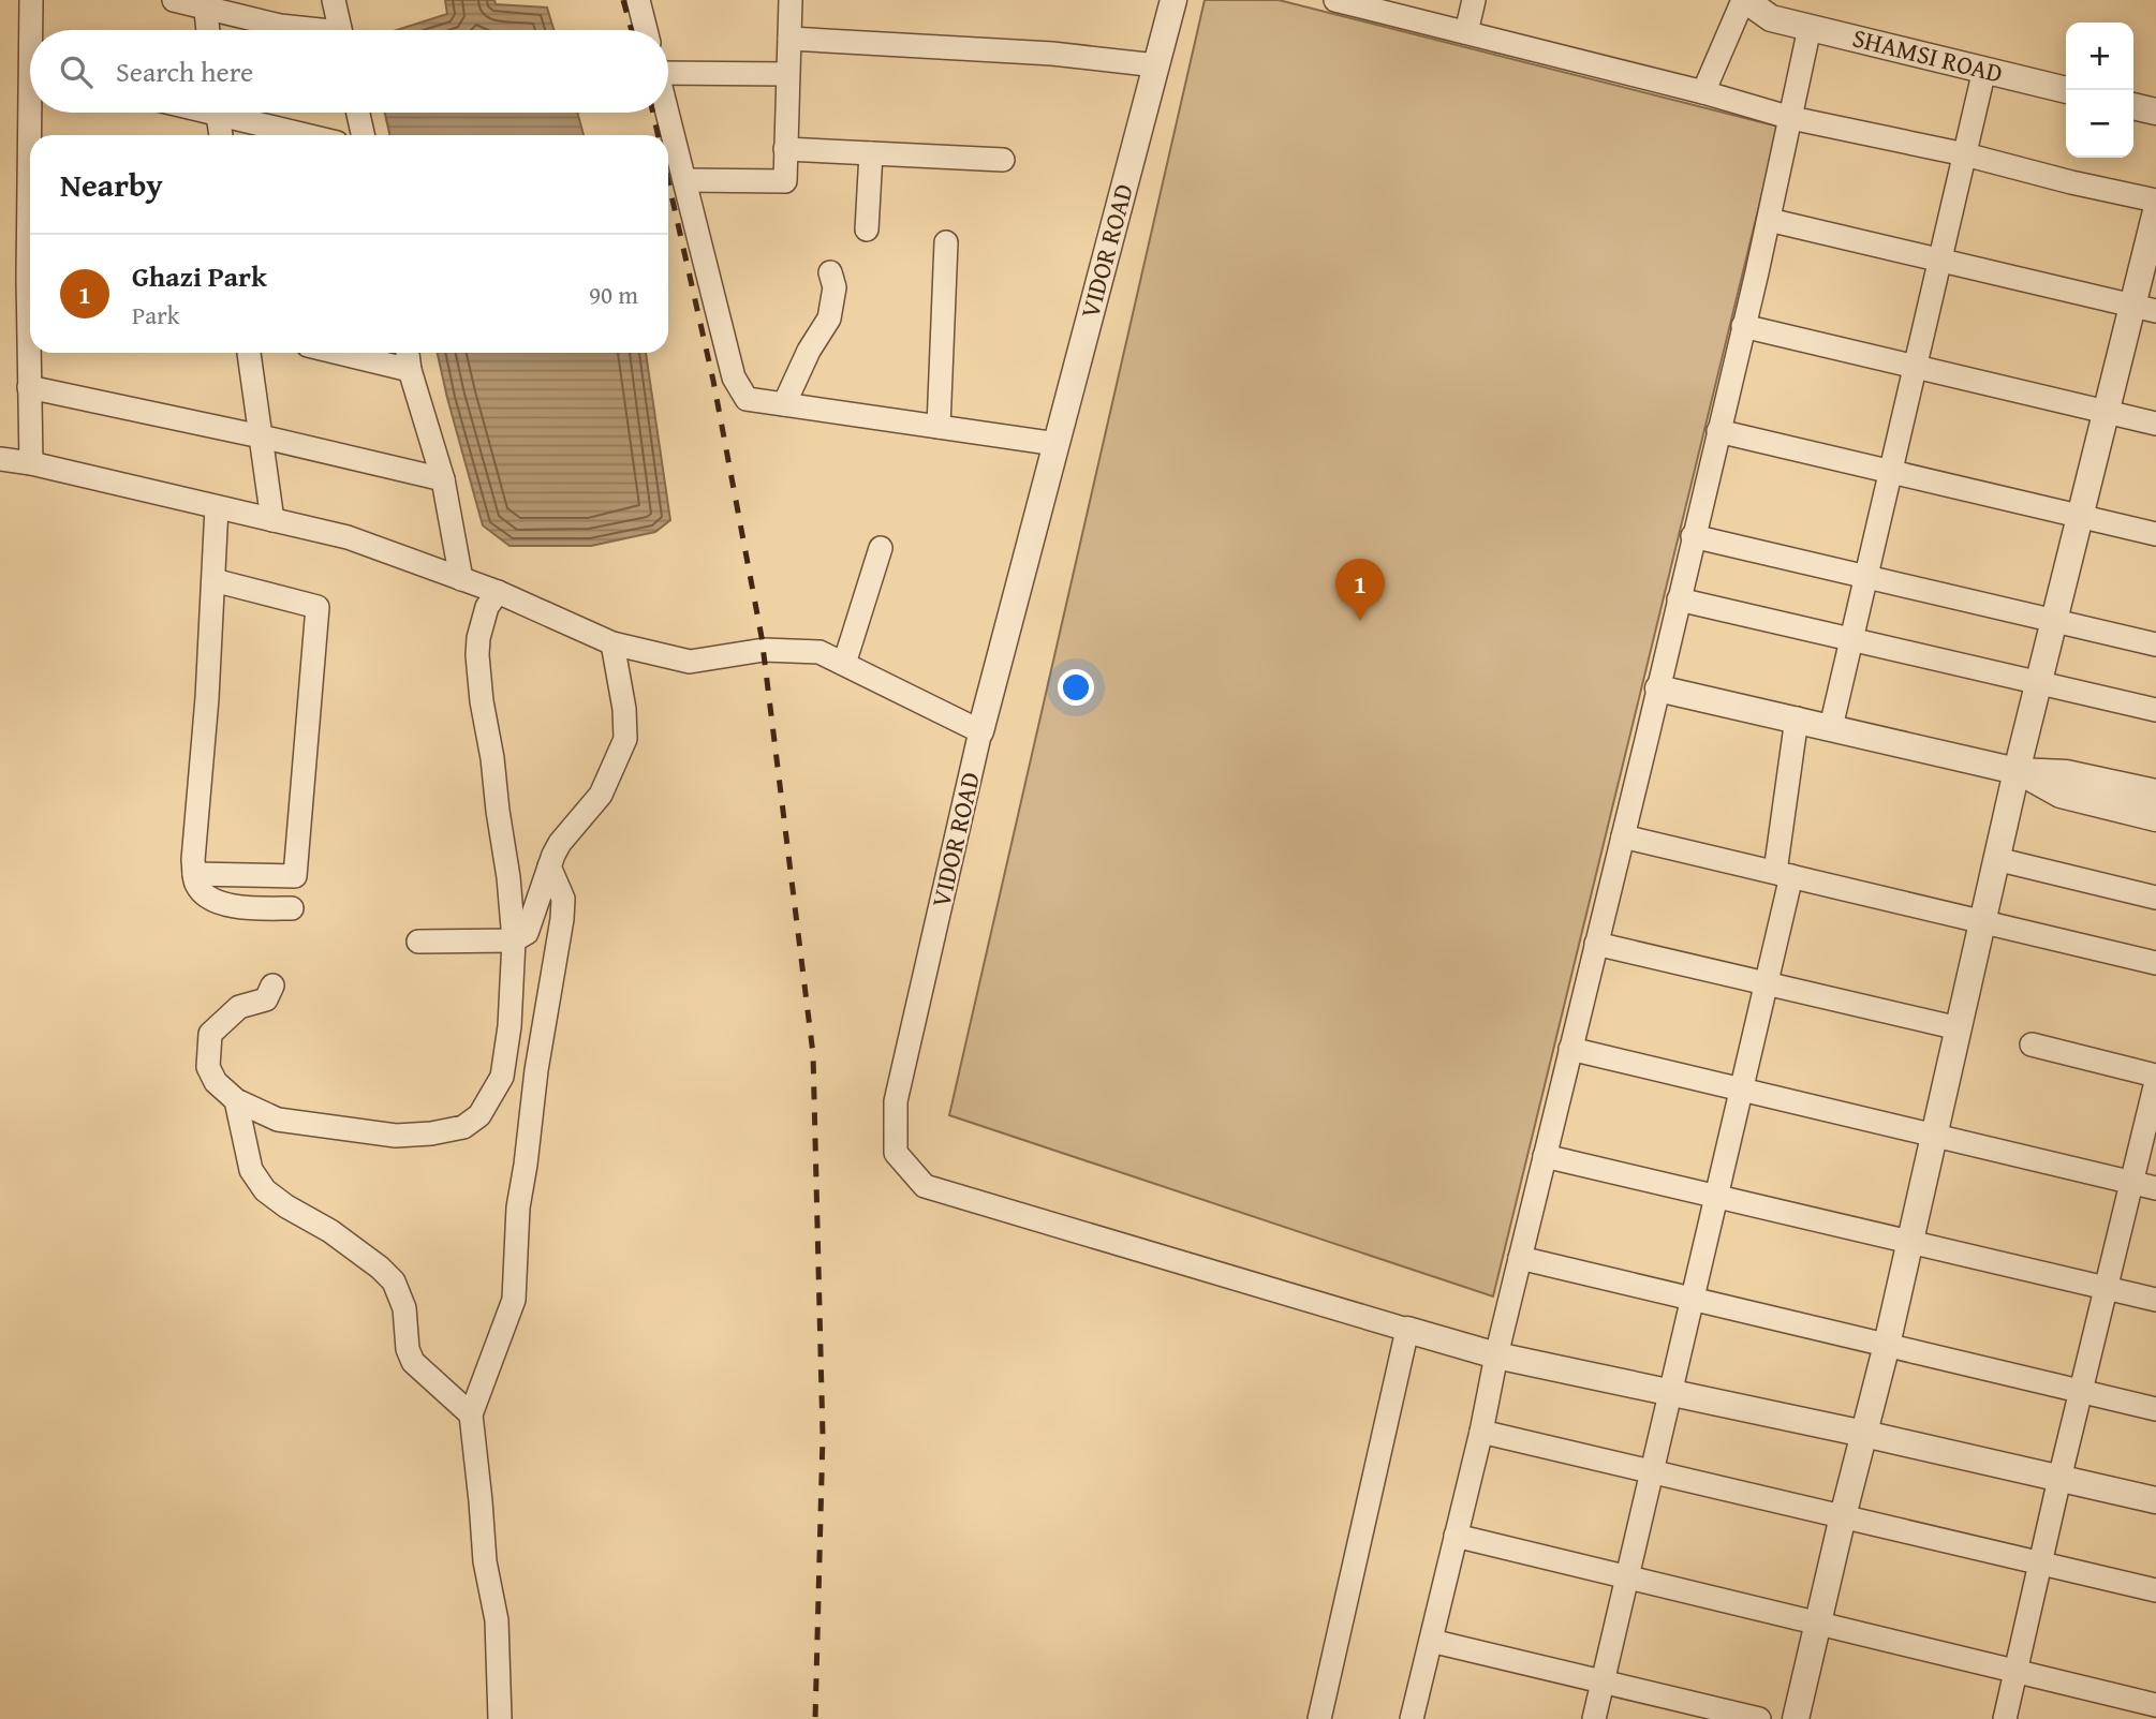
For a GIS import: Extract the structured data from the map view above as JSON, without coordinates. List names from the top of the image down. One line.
{"streets":{"street":["SHAMSI ROAD","VIDOR ROAD"]},"page":{"map_buttons":["+","−"],"search":"Search here","heading":"Nearby","list":[{"mark":"1","name":"Ghazi Park","note":"Park","value":"90 m"}],"pins":"1"}}
